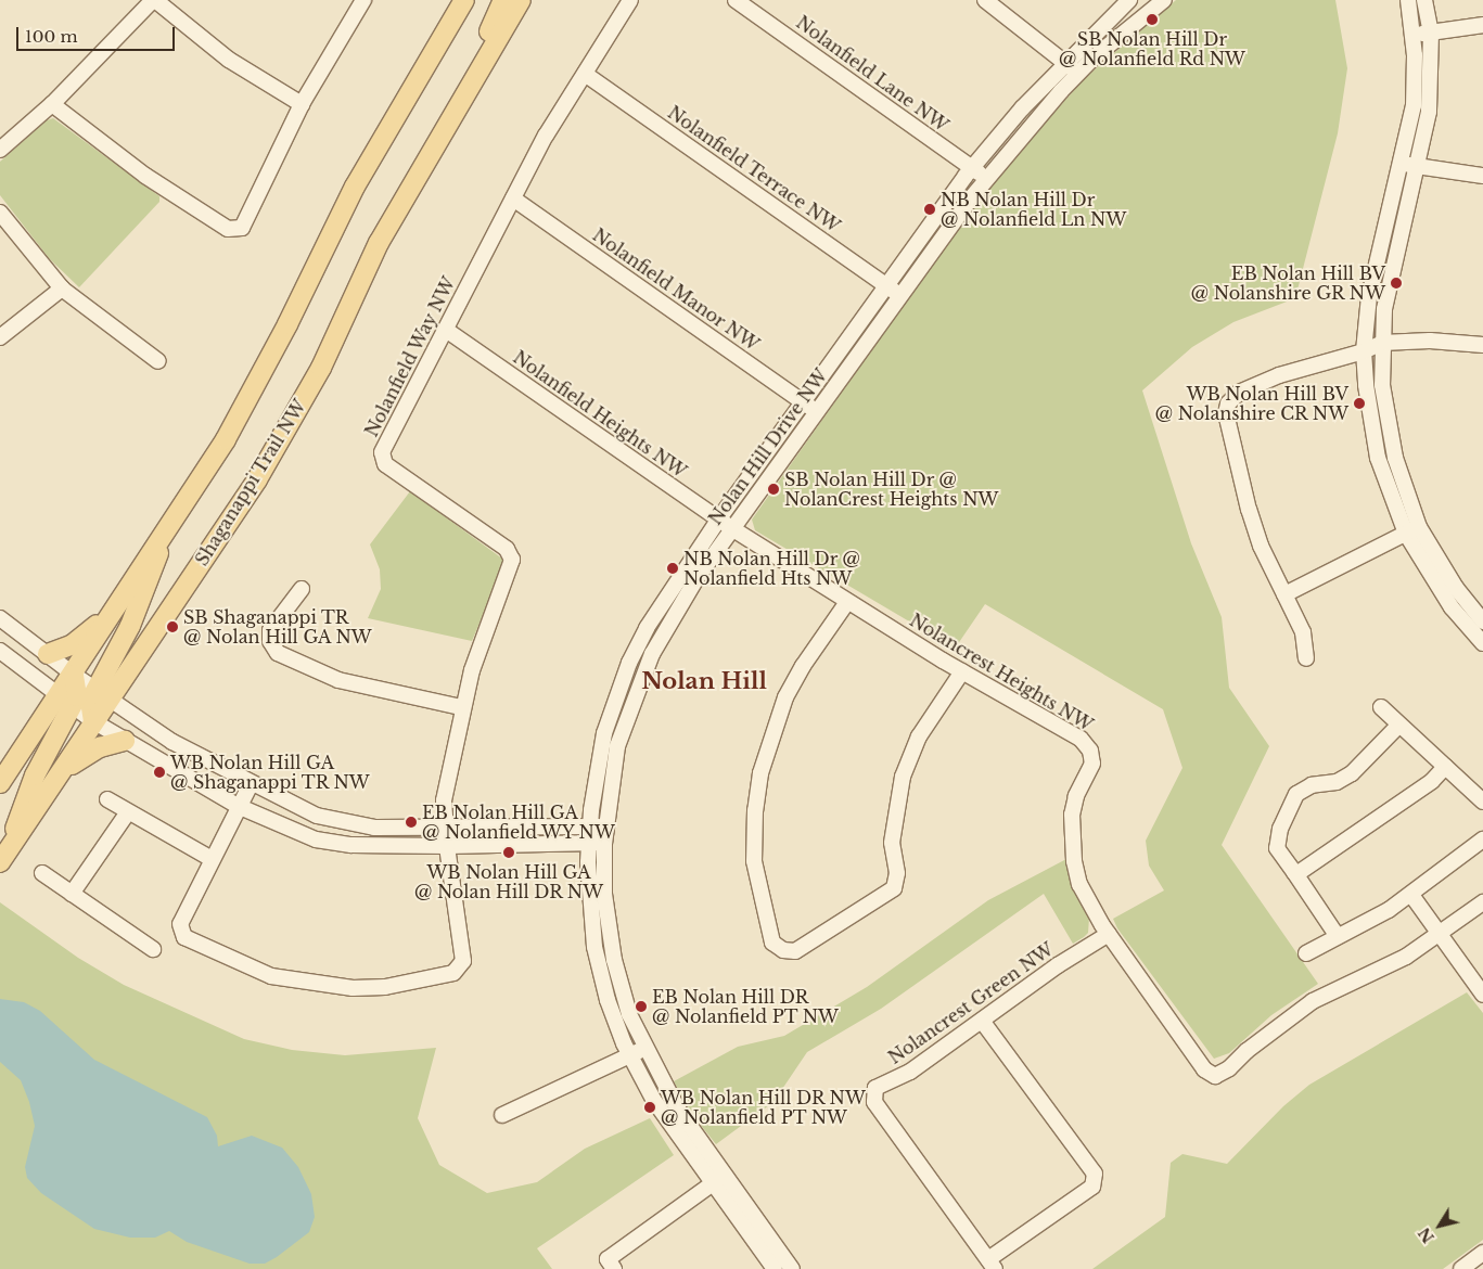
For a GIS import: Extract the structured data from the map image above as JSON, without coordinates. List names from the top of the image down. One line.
{"streets":{"main road":["Shaganappi Trail NW"],"street":["Nolanfield Lane NW","Nolanfield Terrace NW","Nolanfield Manor NW","Nolanfield Way NW","Nolanfield Heights NW","Nolan Hill Drive NW","Nolancrest Heights NW","Nolancrest Green NW"]},"crossings":[["Nolanfield Lane NW","Nolan Hill Drive NW"],["Nolanfield Terrace NW","Nolanfield Way NW"],["Nolanfield Terrace NW","Nolan Hill Drive NW"],["Nolanfield Manor NW","Nolanfield Way NW"],["Nolanfield Manor NW","Nolan Hill Drive NW"],["Nolanfield Way NW","Nolanfield Heights NW"],["Nolanfield Heights NW","Nolan Hill Drive NW"],["Nolanfield Heights NW","Nolancrest Heights NW"],["Nolan Hill Drive NW","Nolancrest Heights NW"],["Nolancrest Heights NW","Nolancrest Green NW"]],"districts":["Nolan Hill"],"places":["SB Nolan Hill Dr @ Nolanfield Rd NW","NB Nolan Hill Dr @ Nolanfield Ln NW","EB Nolan Hill BV @ Nolanshire GR NW","WB Nolan Hill BV @ Nolanshire CR NW","SB Nolan Hill Dr @ NolanCrest Heights NW","NB Nolan Hill Dr @ Nolanfield Hts NW","SB Shaganappi TR @ Nolan Hill GA NW","WB Nolan Hill GA @ Shaganappi TR NW","EB Nolan Hill GA @ Nolanfield WY NW","WB Nolan Hill GA @ Nolan Hill DR NW","EB Nolan Hill DR @ Nolanfield PT NW","WB Nolan Hill DR NW @ Nolanfield PT NW"],"scale_bar":"100 m","north":"bottom left"}
